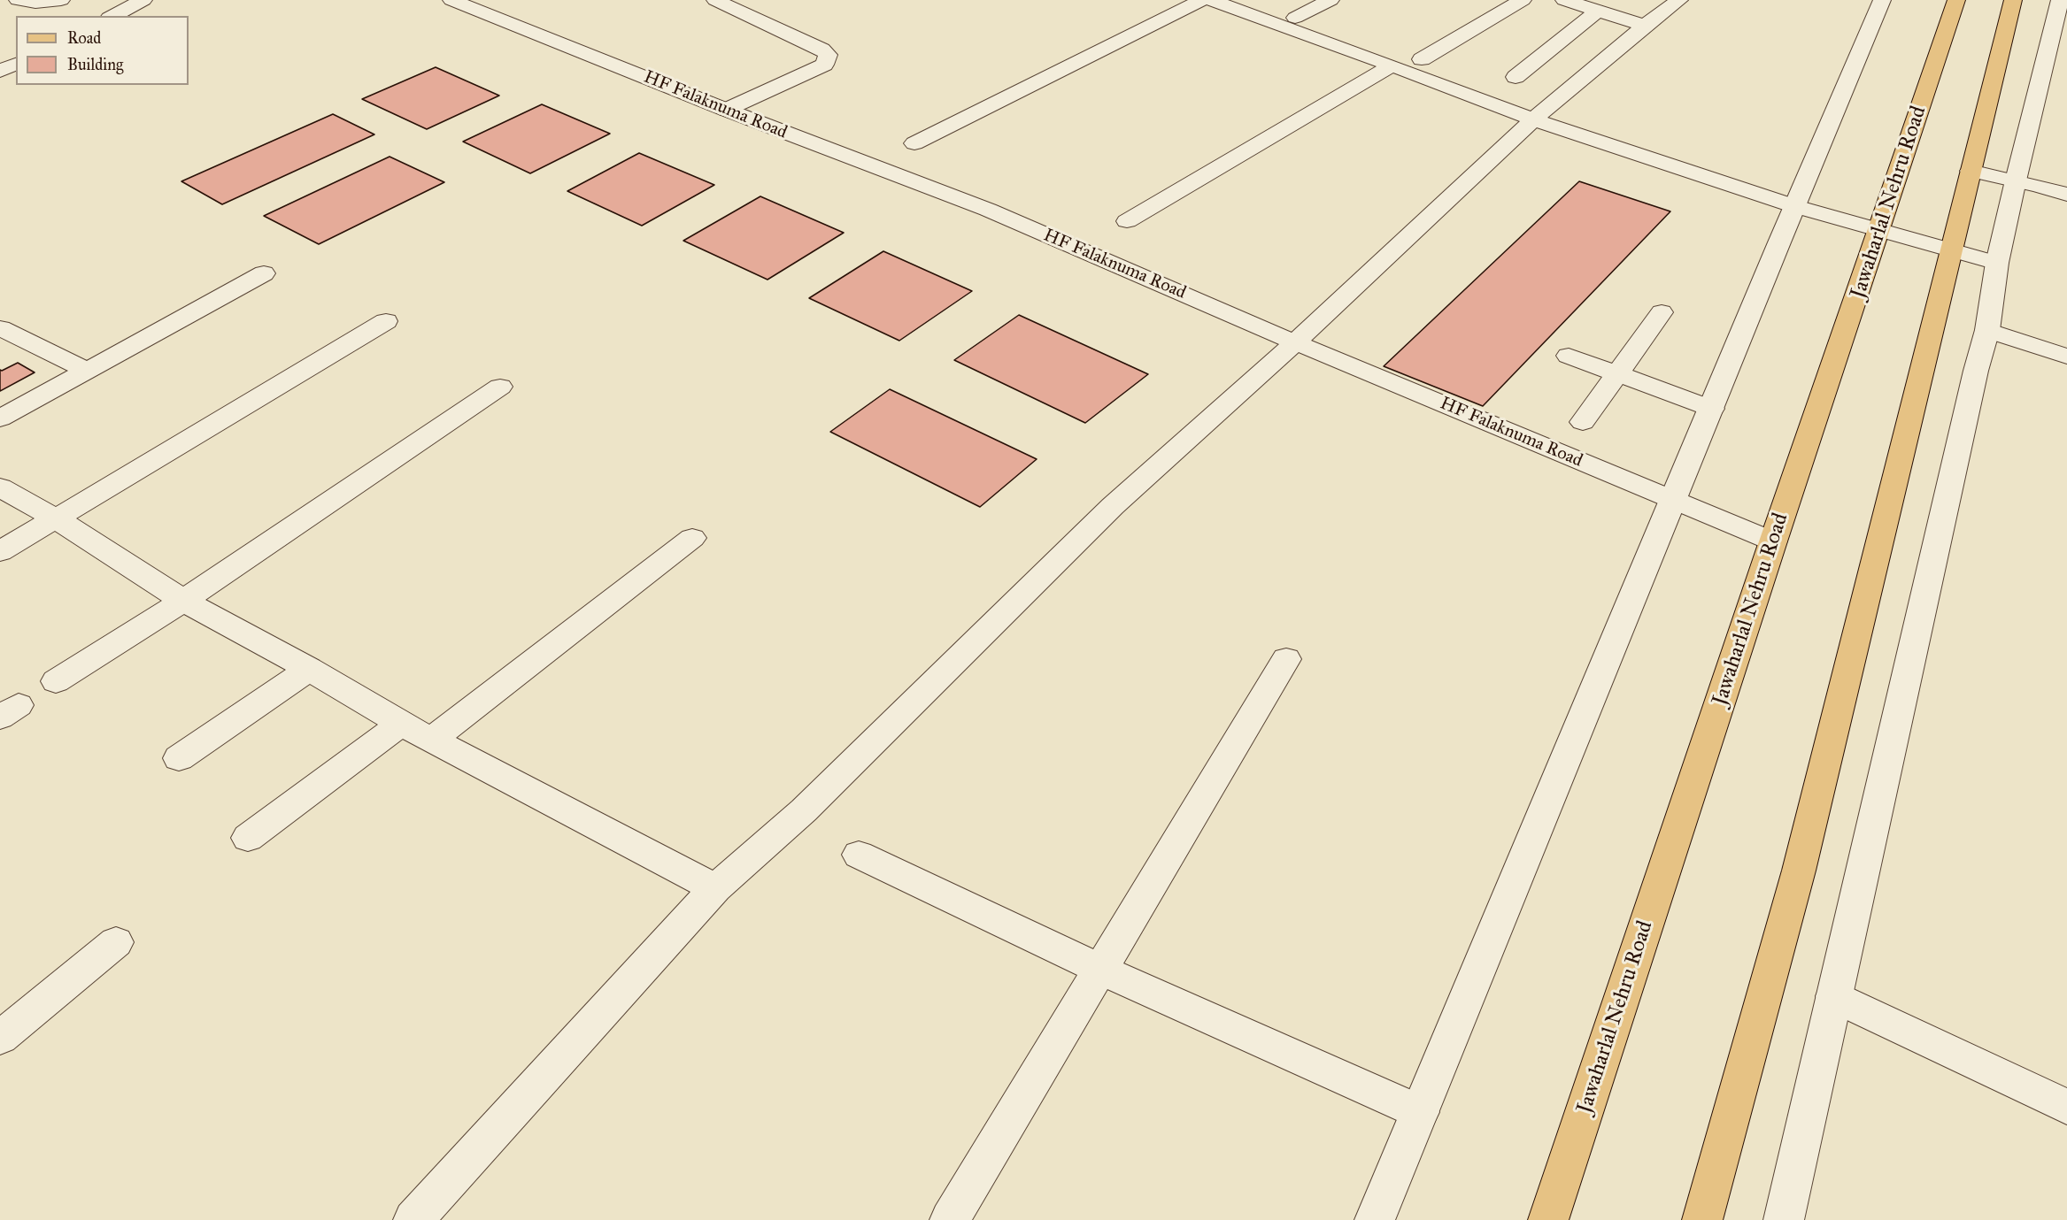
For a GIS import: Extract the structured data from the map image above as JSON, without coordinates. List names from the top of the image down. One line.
{"streets":{"main road":["Jawaharlal Nehru Road"],"street":["HF Falaknuma Road"]},"crossings":[["HF Falaknuma Road","Jawaharlal Nehru Road"]],"legend":["Road","Building"]}
